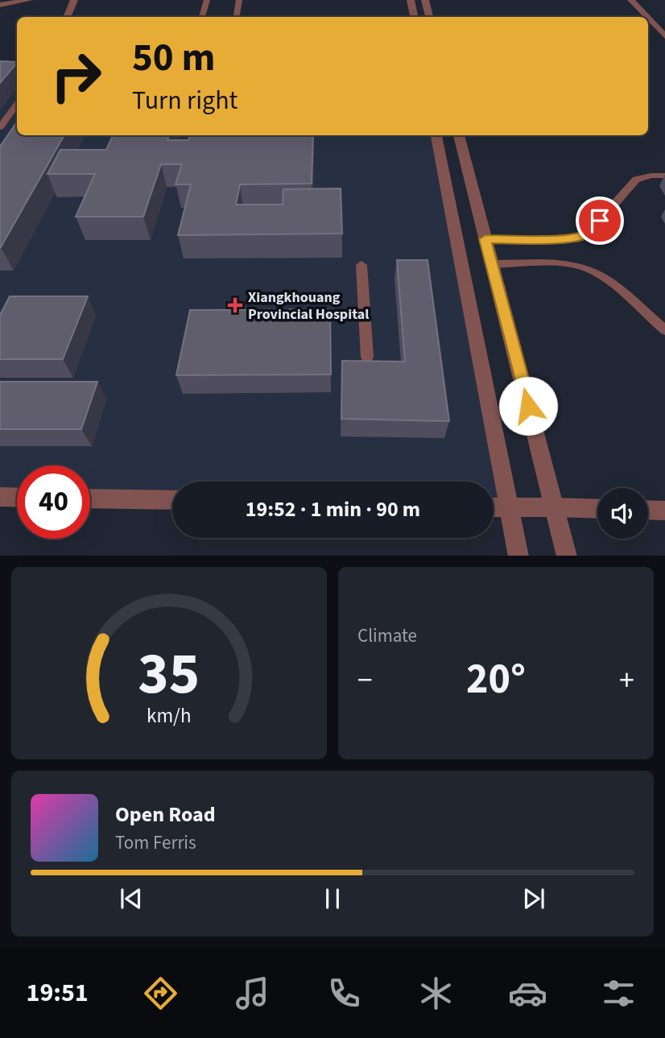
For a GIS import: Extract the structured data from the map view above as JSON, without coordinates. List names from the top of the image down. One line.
{"places":{"health":["Xiangkhouang Provincial Hospital"]},"page":{"turn":["50 m","Turn right"],"limit":"40","trip":"19:52 · 1 min · 90 m","tile":"Climate","heat":["−","20°","+"],"song":["Open Road","Tom Ferris"],"tabs":"19:51","gauge":["35","km/h"]}}
